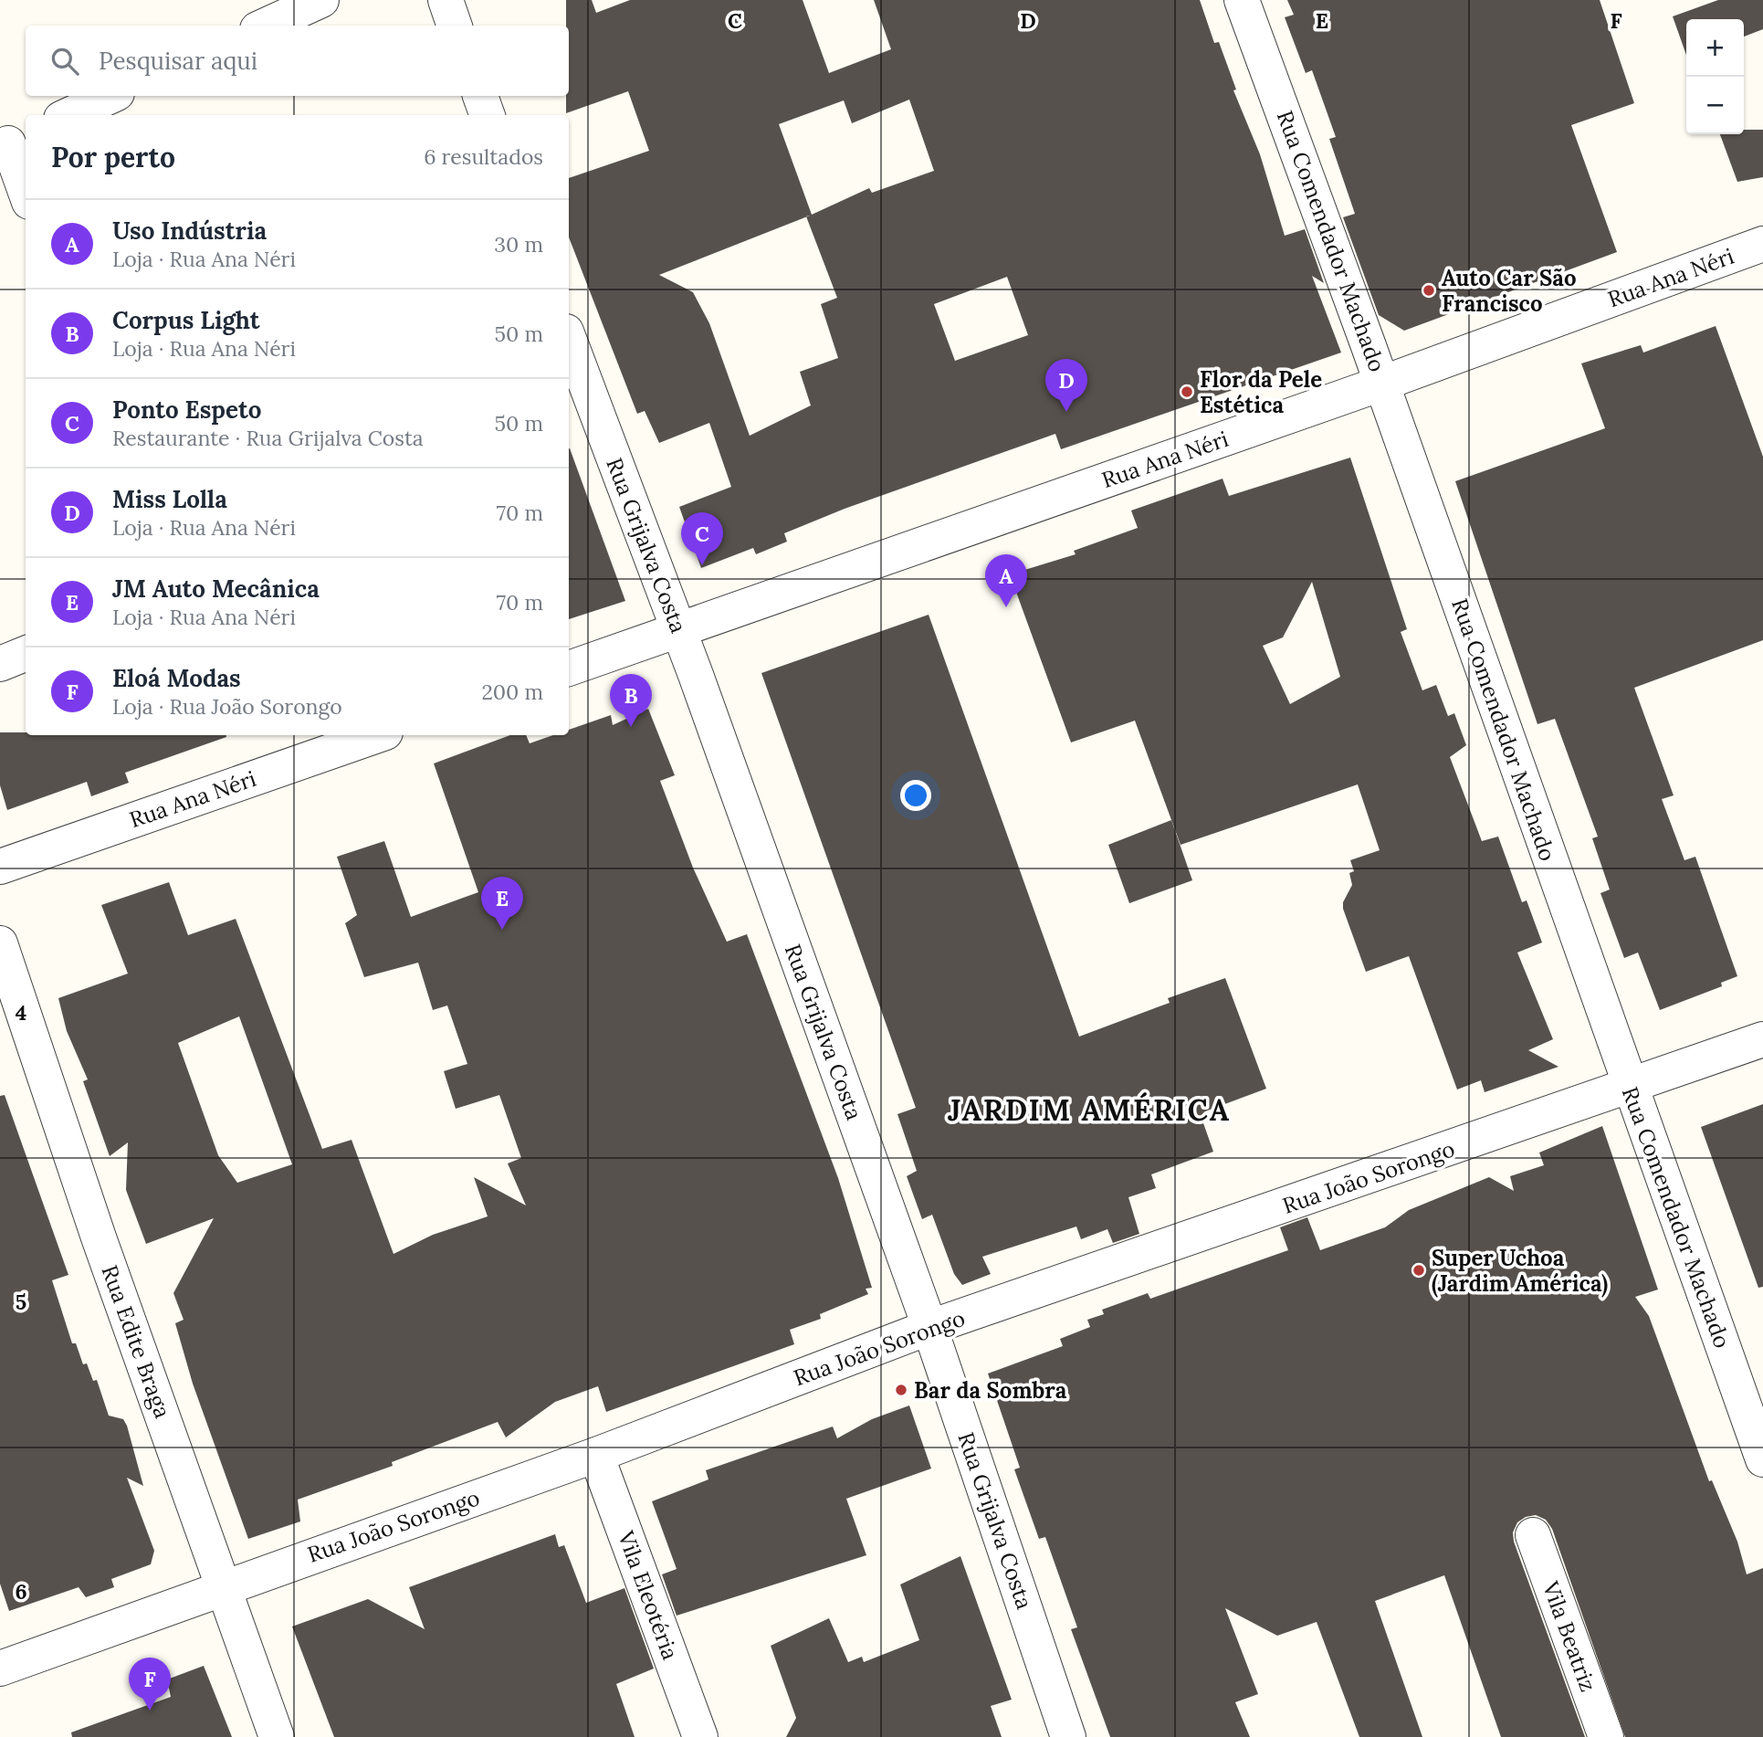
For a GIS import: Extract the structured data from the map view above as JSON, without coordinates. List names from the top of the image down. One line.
{"streets":{"street":["Rua Comendador Machado","Rua Ana Néri","Rua Grijalva Costa","Rua João Sorongo","Rua Edite Braga","Vila Eleotéria","Vila Beatriz"]},"crossings":[["Rua Comendador Machado","Rua Ana Néri"],["Rua Comendador Machado","Rua João Sorongo"],["Rua Ana Néri","Rua Grijalva Costa"],["Rua Grijalva Costa","Rua João Sorongo"],["Rua João Sorongo","Rua Edite Braga"],["Rua João Sorongo","Vila Eleotéria"]],"districts":["JARDIM AMÉRICA"],"places":["Auto Car São Francisco","Flor da Pele Estética","Super Uchoa (Jardim América)","Bar da Sombra"],"page":{"map_buttons":["+","−"],"search":"Pesquisar aqui","heading":["Por perto","6 resultados"],"list":[{"mark":"A","name":"Uso Indústria","note":"Loja · Rua Ana Néri","value":"30 m"},{"mark":"B","name":"Corpus Light","note":"Loja · Rua Ana Néri","value":"50 m"},{"mark":"C","name":"Ponto Espeto","note":"Restaurante · Rua Grijalva Costa","value":"50 m"},{"mark":"D","name":"Miss Lolla","note":"Loja · Rua Ana Néri","value":"70 m"},{"mark":"E","name":"JM Auto Mecânica","note":"Loja · Rua Ana Néri","value":"70 m"},{"mark":"F","name":"Eloá Modas","note":"Loja · Rua João Sorongo","value":"200 m"}],"pins":["D","C","A","B","E","F"]},"grid":{"columns":["C","D","E","F"],"rows":["4","5","6"]}}
